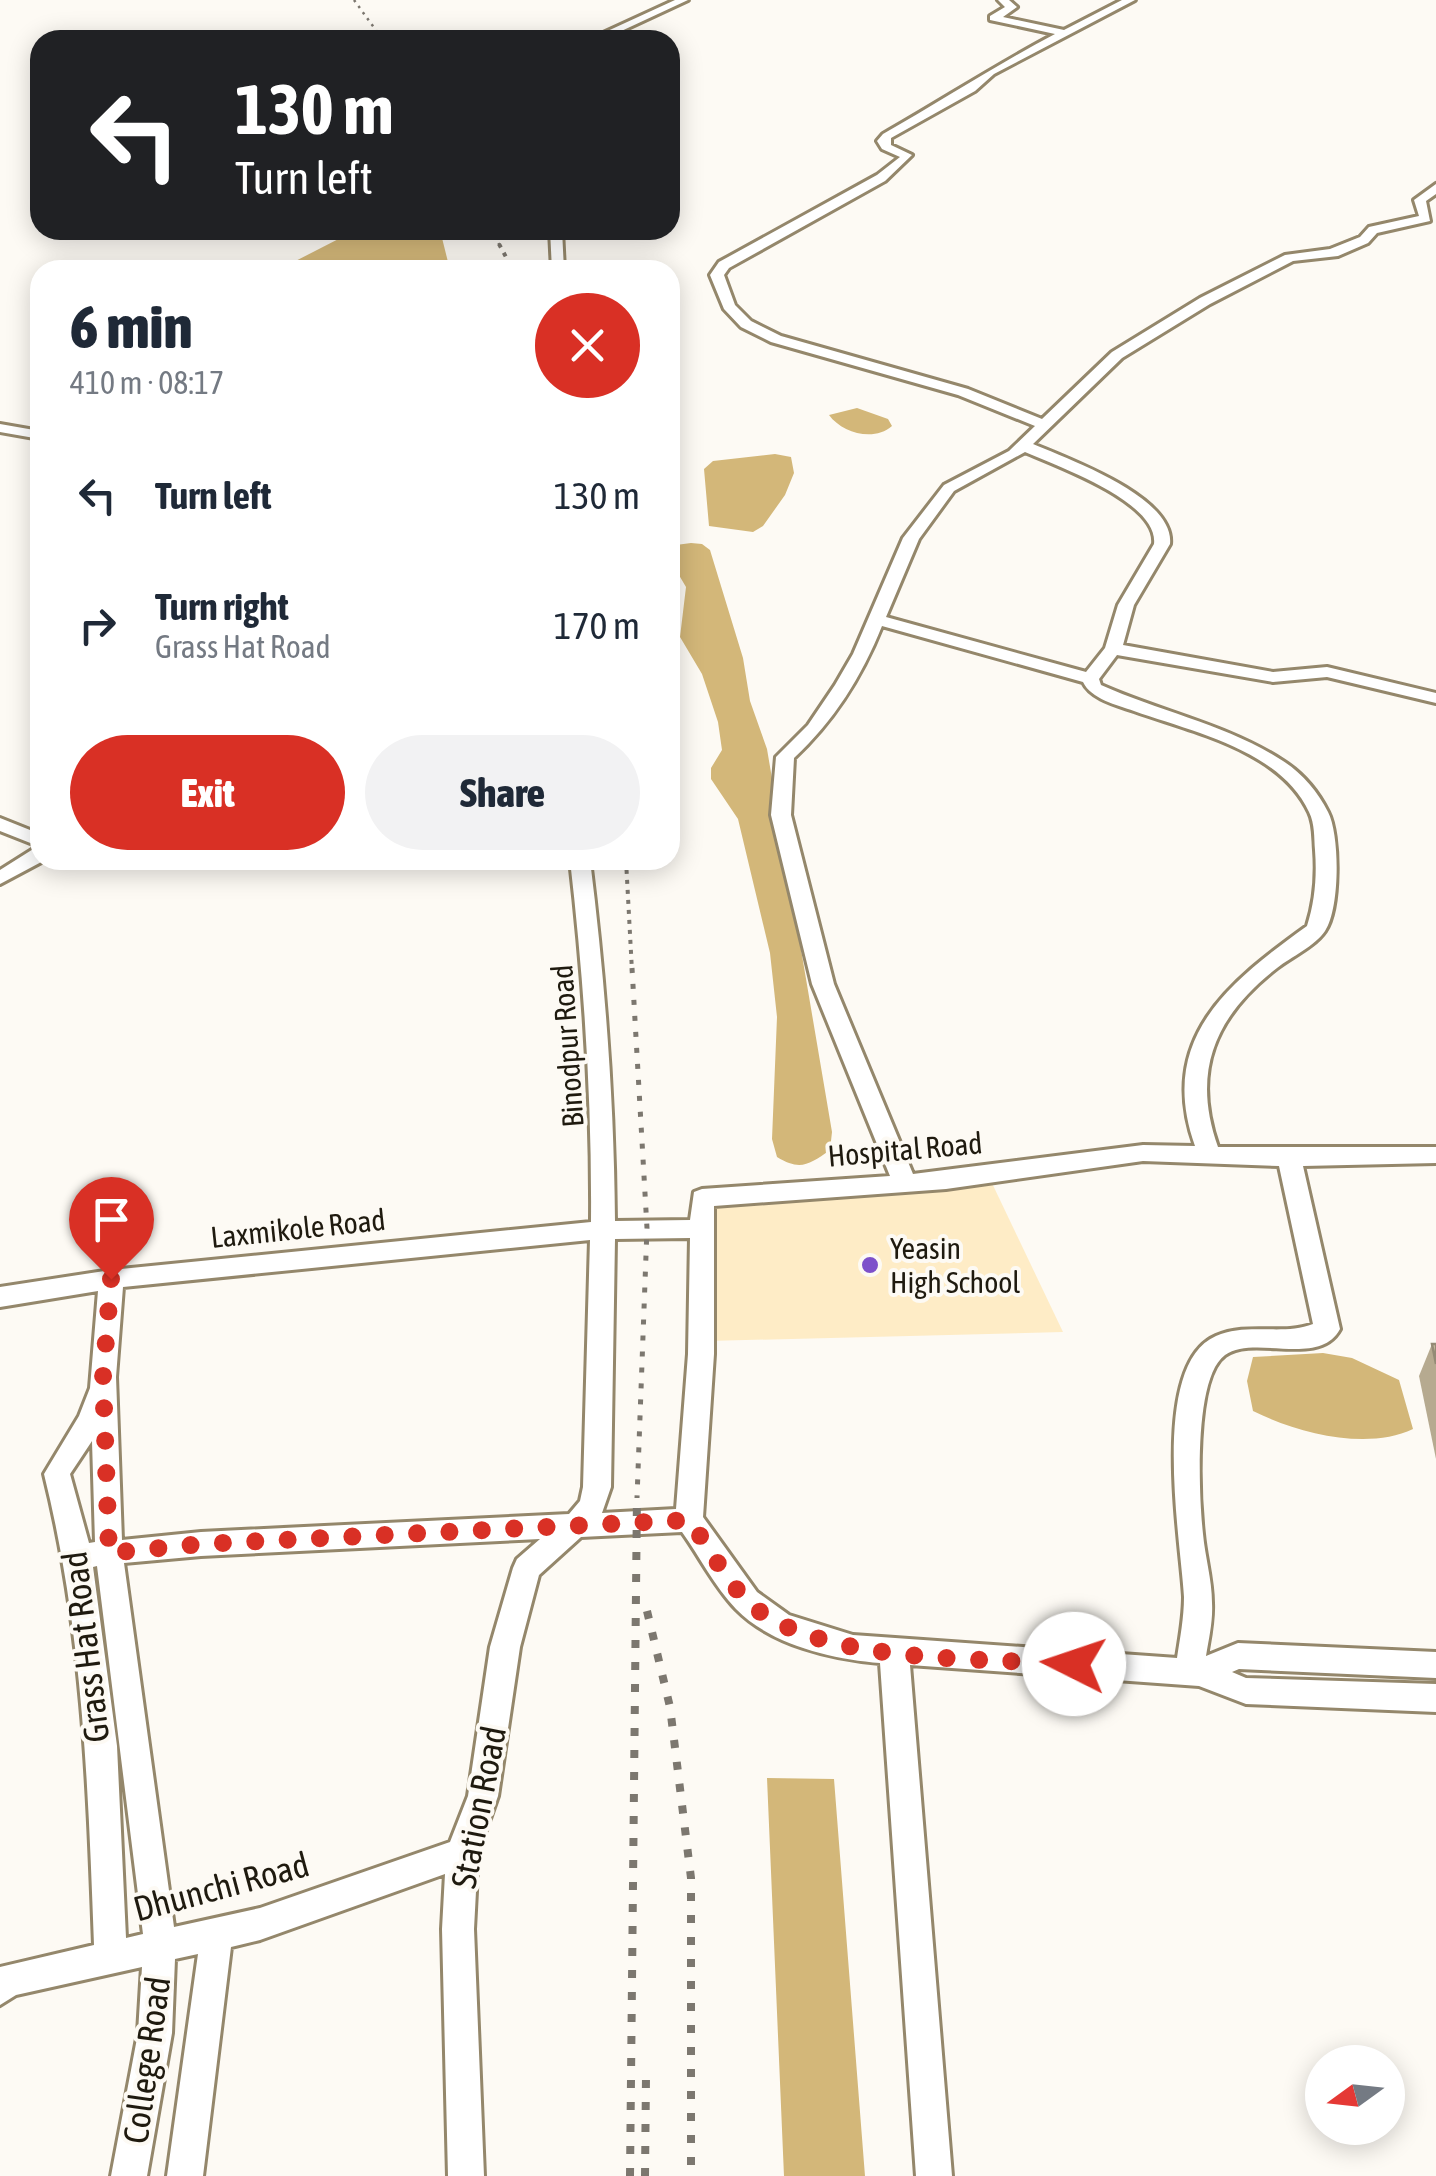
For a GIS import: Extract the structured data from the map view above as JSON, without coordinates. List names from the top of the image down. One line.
{"streets":{"street":["Binodpur Road","Hospital Road","Laxmikole Road","Grass Hat Road","Station Road","Dhunchi Road","College Road"]},"crossings":[["Binodpur Road","Laxmikole Road"],["Binodpur Road","Station Road"],["Hospital Road","Laxmikole Road"],["Laxmikole Road","Grass Hat Road"],["Grass Hat Road","Dhunchi Road"],["Grass Hat Road","College Road"],["Station Road","Dhunchi Road"],["Dhunchi Road","College Road"]],"places":["Yeasin High School"],"north":"left","page":{"turn":["130 m","Turn left"],"heading":["6 min","410 m · 08:17"],"list":[{"name":"Turn left","value":"130 m"},{"name":"Turn right","note":"Grass Hat Road","value":"170 m"}],"buttons":["Exit","Share"]}}
